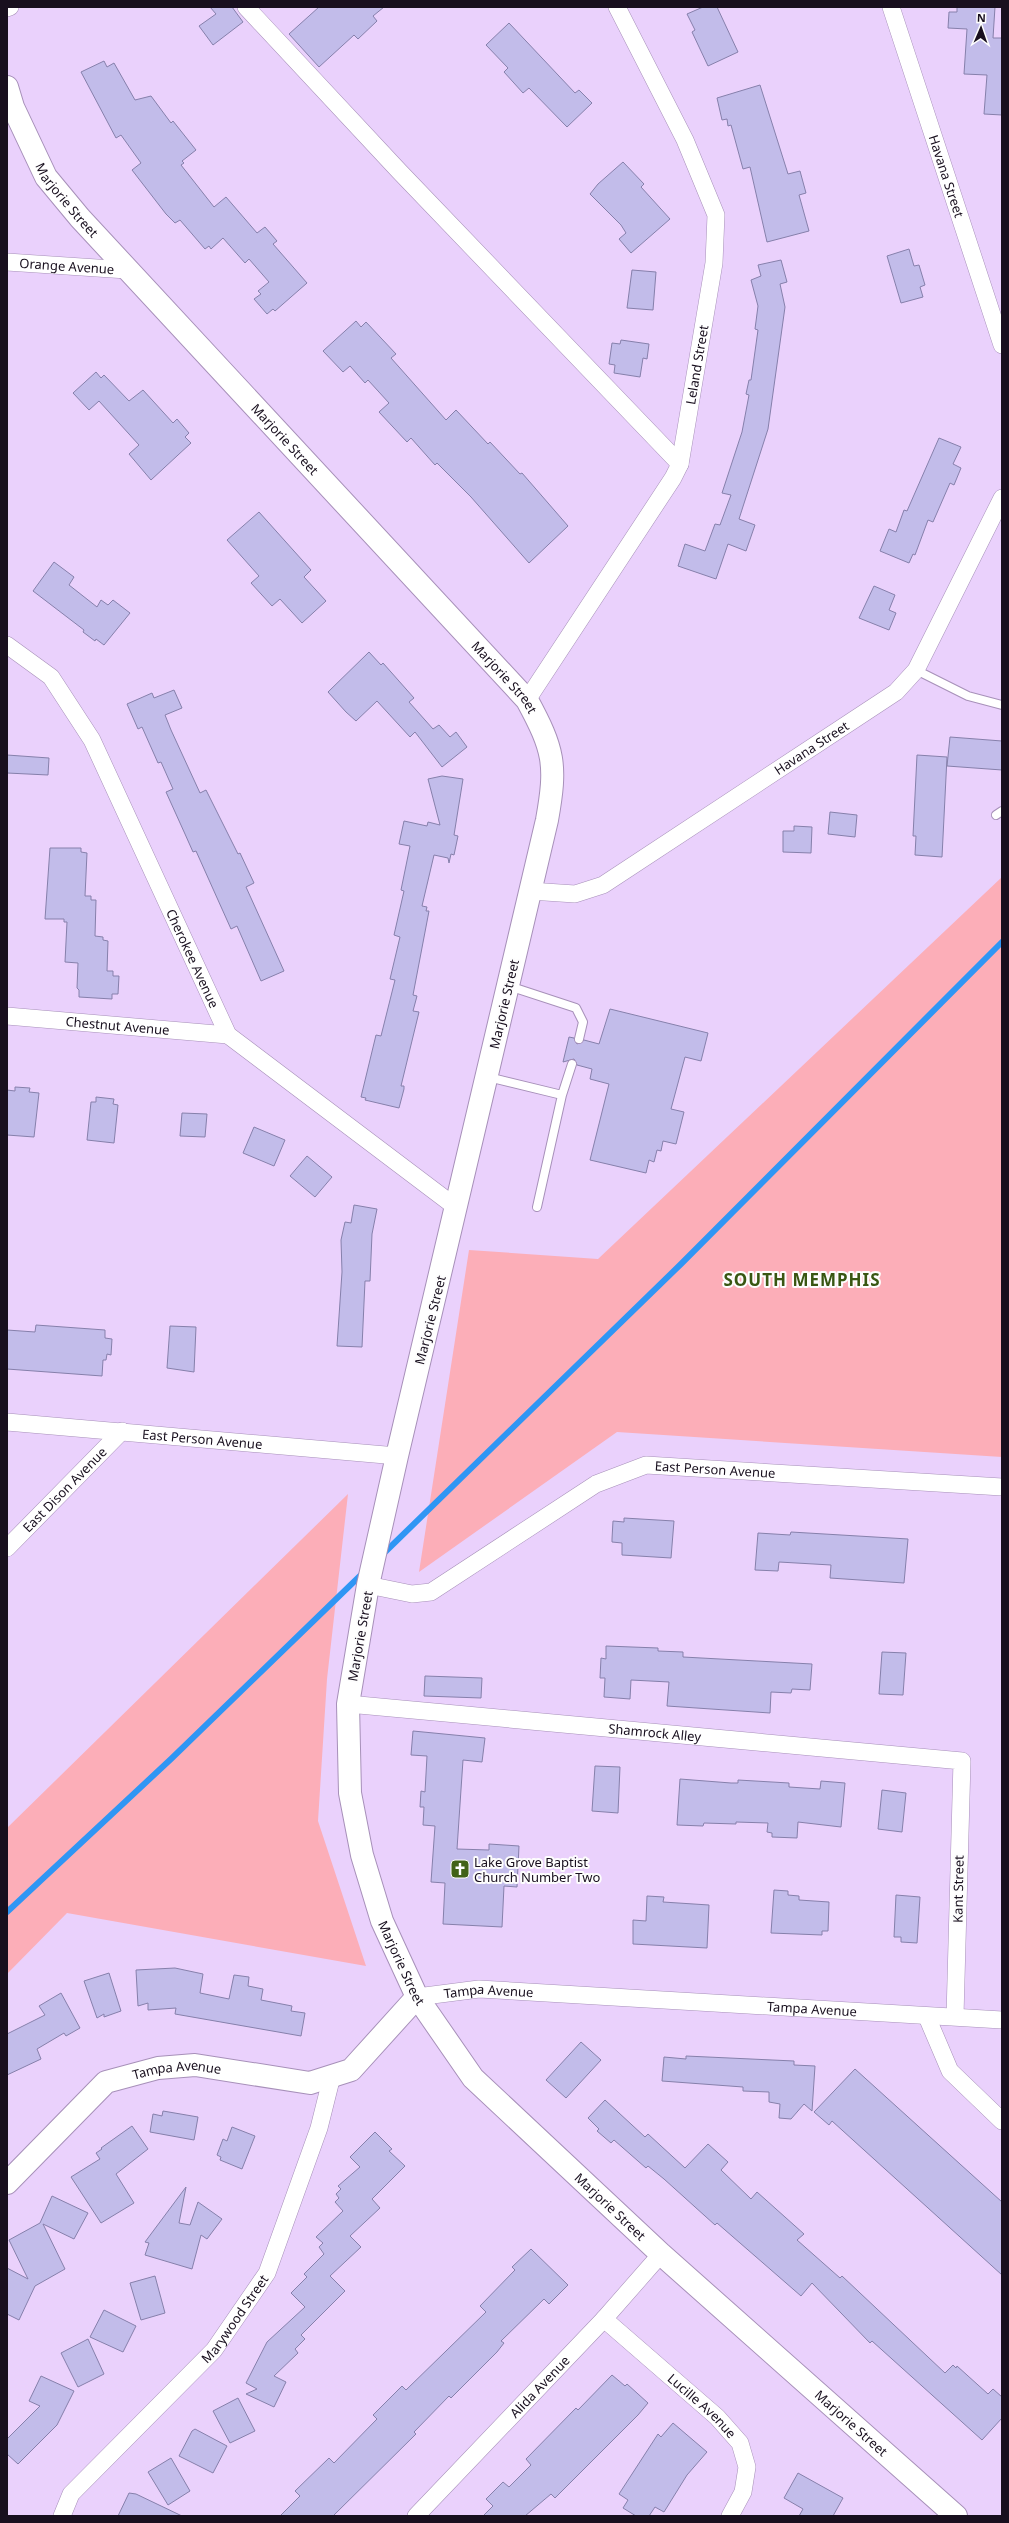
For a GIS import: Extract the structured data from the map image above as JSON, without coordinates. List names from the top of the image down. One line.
{"streets":{"street":["Havana Street","Marjorie Street","Orange Avenue","Leland Street","Cherokee Avenue","Chestnut Avenue","East Person Avenue","East Dison Avenue","Shamrock Alley","Kant Street","Tampa Avenue","Marywood Street","Alida Avenue","Lucille Avenue"]},"crossings":[["Havana Street","Marjorie Street"],["Marjorie Street","Orange Avenue"],["Marjorie Street","Leland Street"],["Marjorie Street","Cherokee Avenue"],["Marjorie Street","East Person Avenue"],["Marjorie Street","Shamrock Alley"],["Marjorie Street","Tampa Avenue"],["Marjorie Street","Alida Avenue"],["Cherokee Avenue","Chestnut Avenue"],["East Person Avenue","East Dison Avenue"],["Shamrock Alley","Kant Street"],["Kant Street","Tampa Avenue"],["Tampa Avenue","Marywood Street"],["Alida Avenue","Lucille Avenue"]],"districts":["SOUTH MEMPHIS"],"places":{"church":["Lake Grove Baptist Church Number Two"]},"north":"top"}
